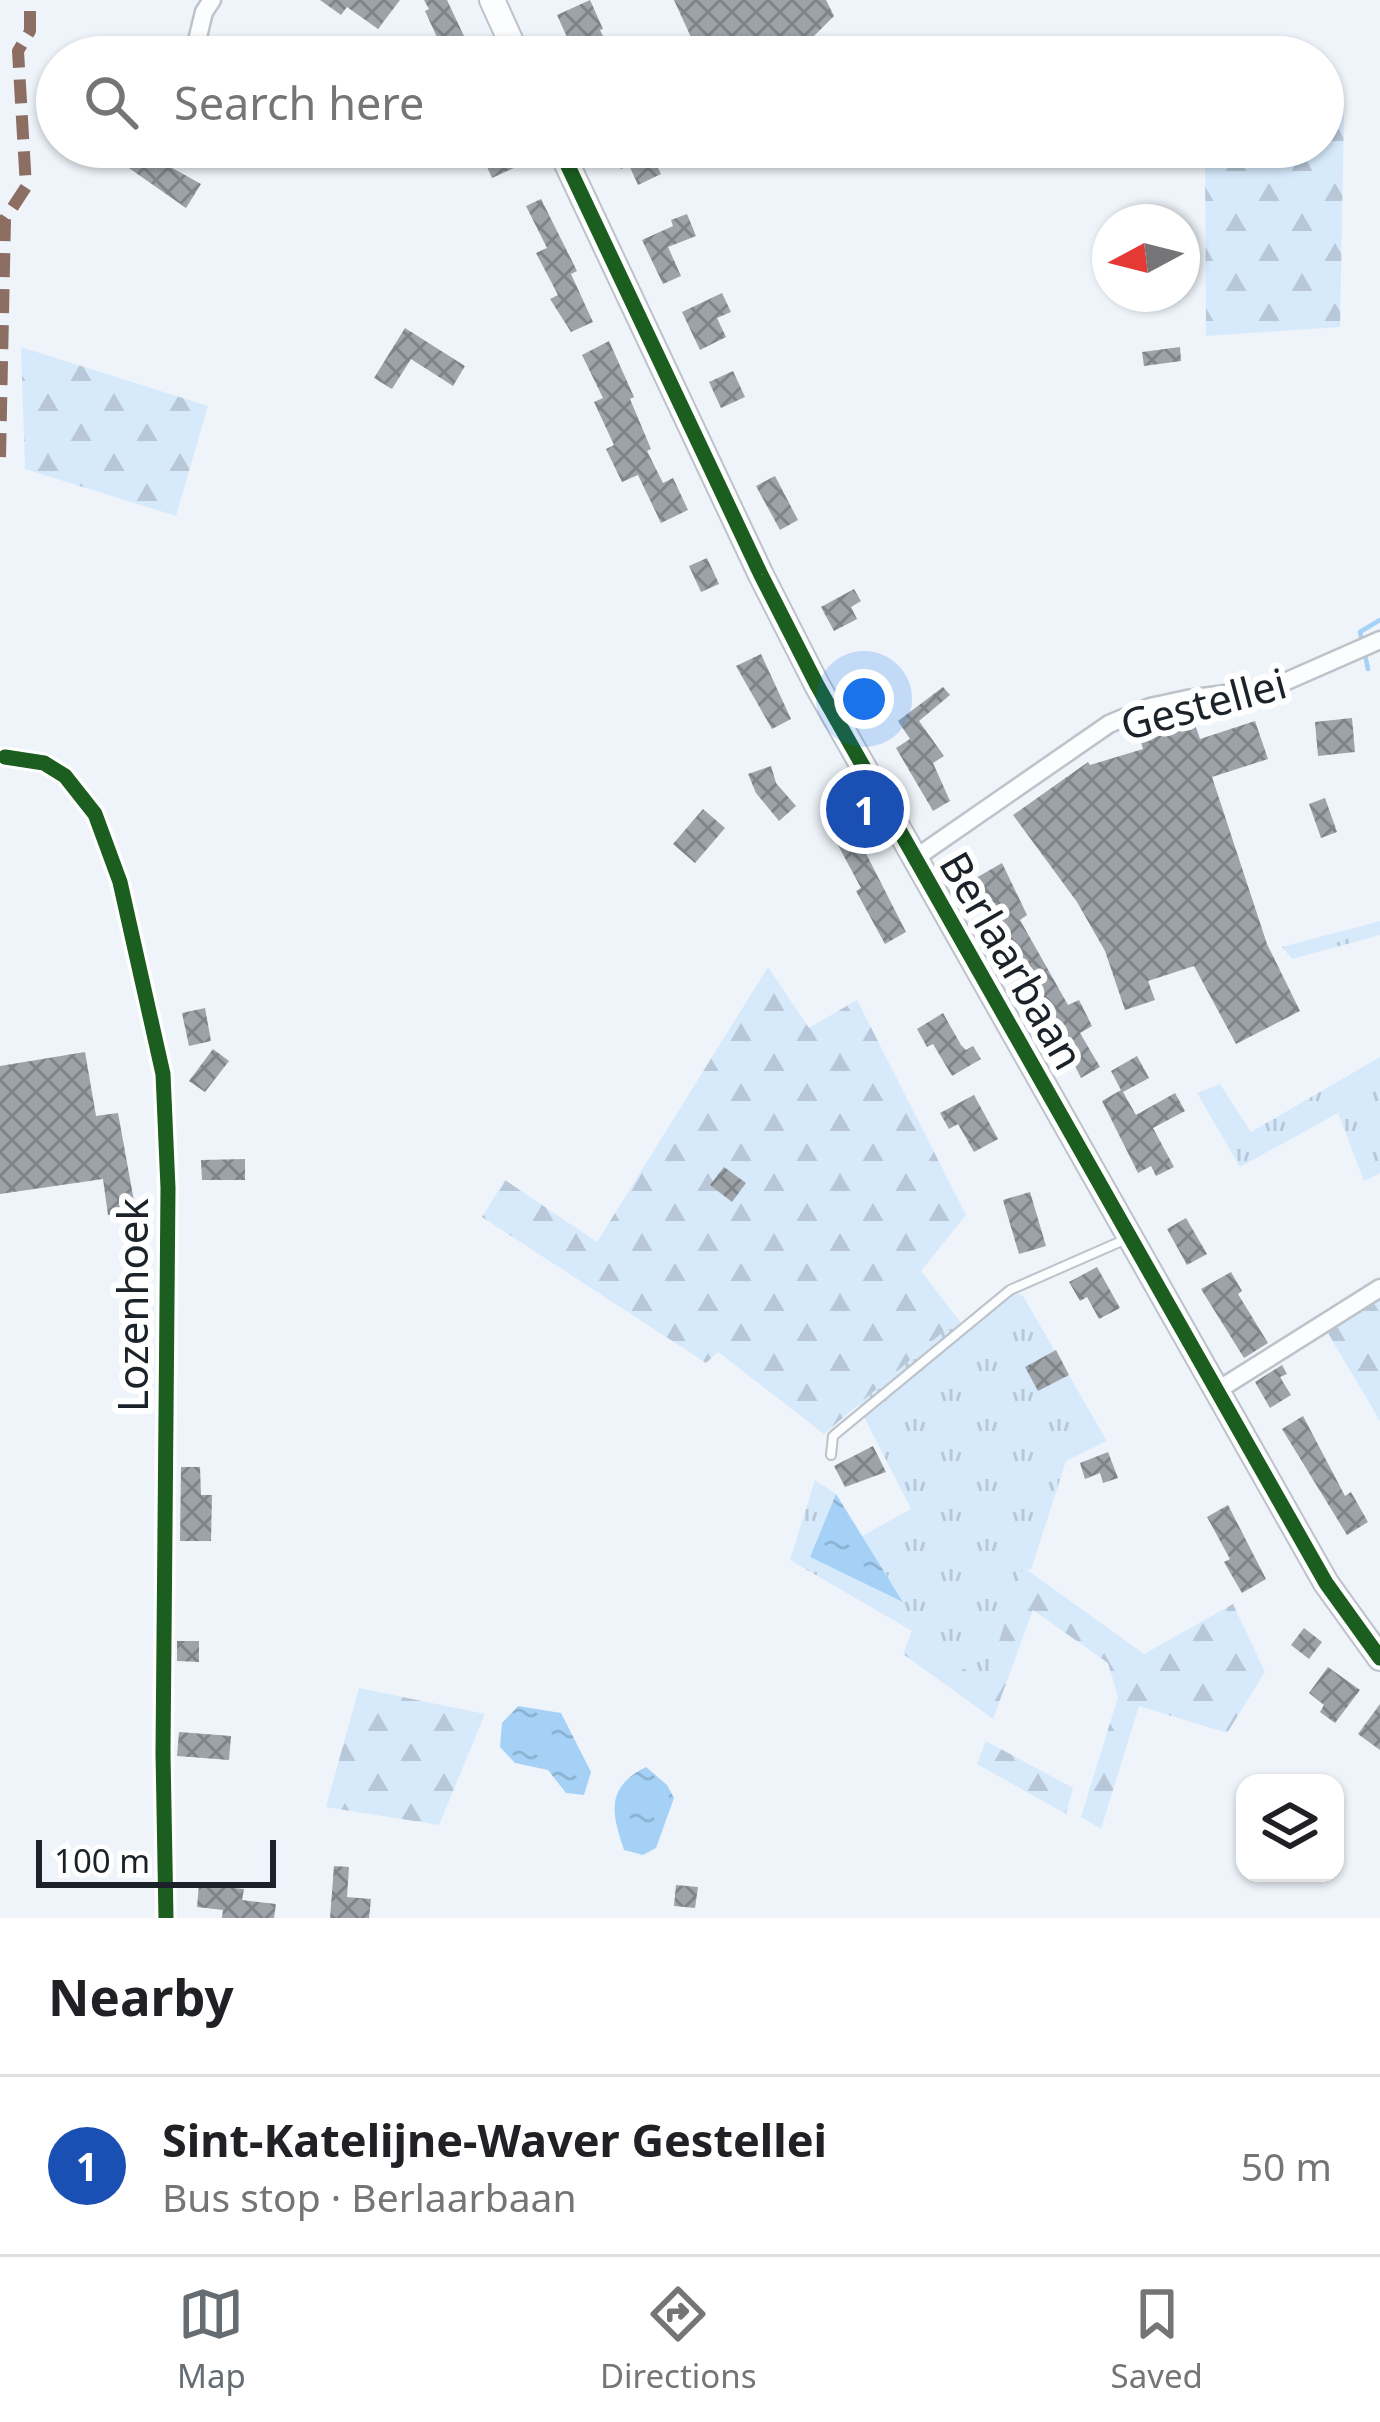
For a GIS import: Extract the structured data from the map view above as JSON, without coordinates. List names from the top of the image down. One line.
{"streets":{"street":["Gestellei","Berlaarbaan","Lozenhoek"]},"crossings":[["Gestellei","Berlaarbaan"]],"scale_bar":"100 m","north":"left","page":{"search":"Search here","pins":"1","scale":"100 m","heading":"Nearby","list":[{"mark":"1","name":"Sint-Katelijne-Waver Gestellei","note":"Bus stop · Berlaarbaan","value":"50 m"}],"nav":["Map","Directions","Saved"]}}
